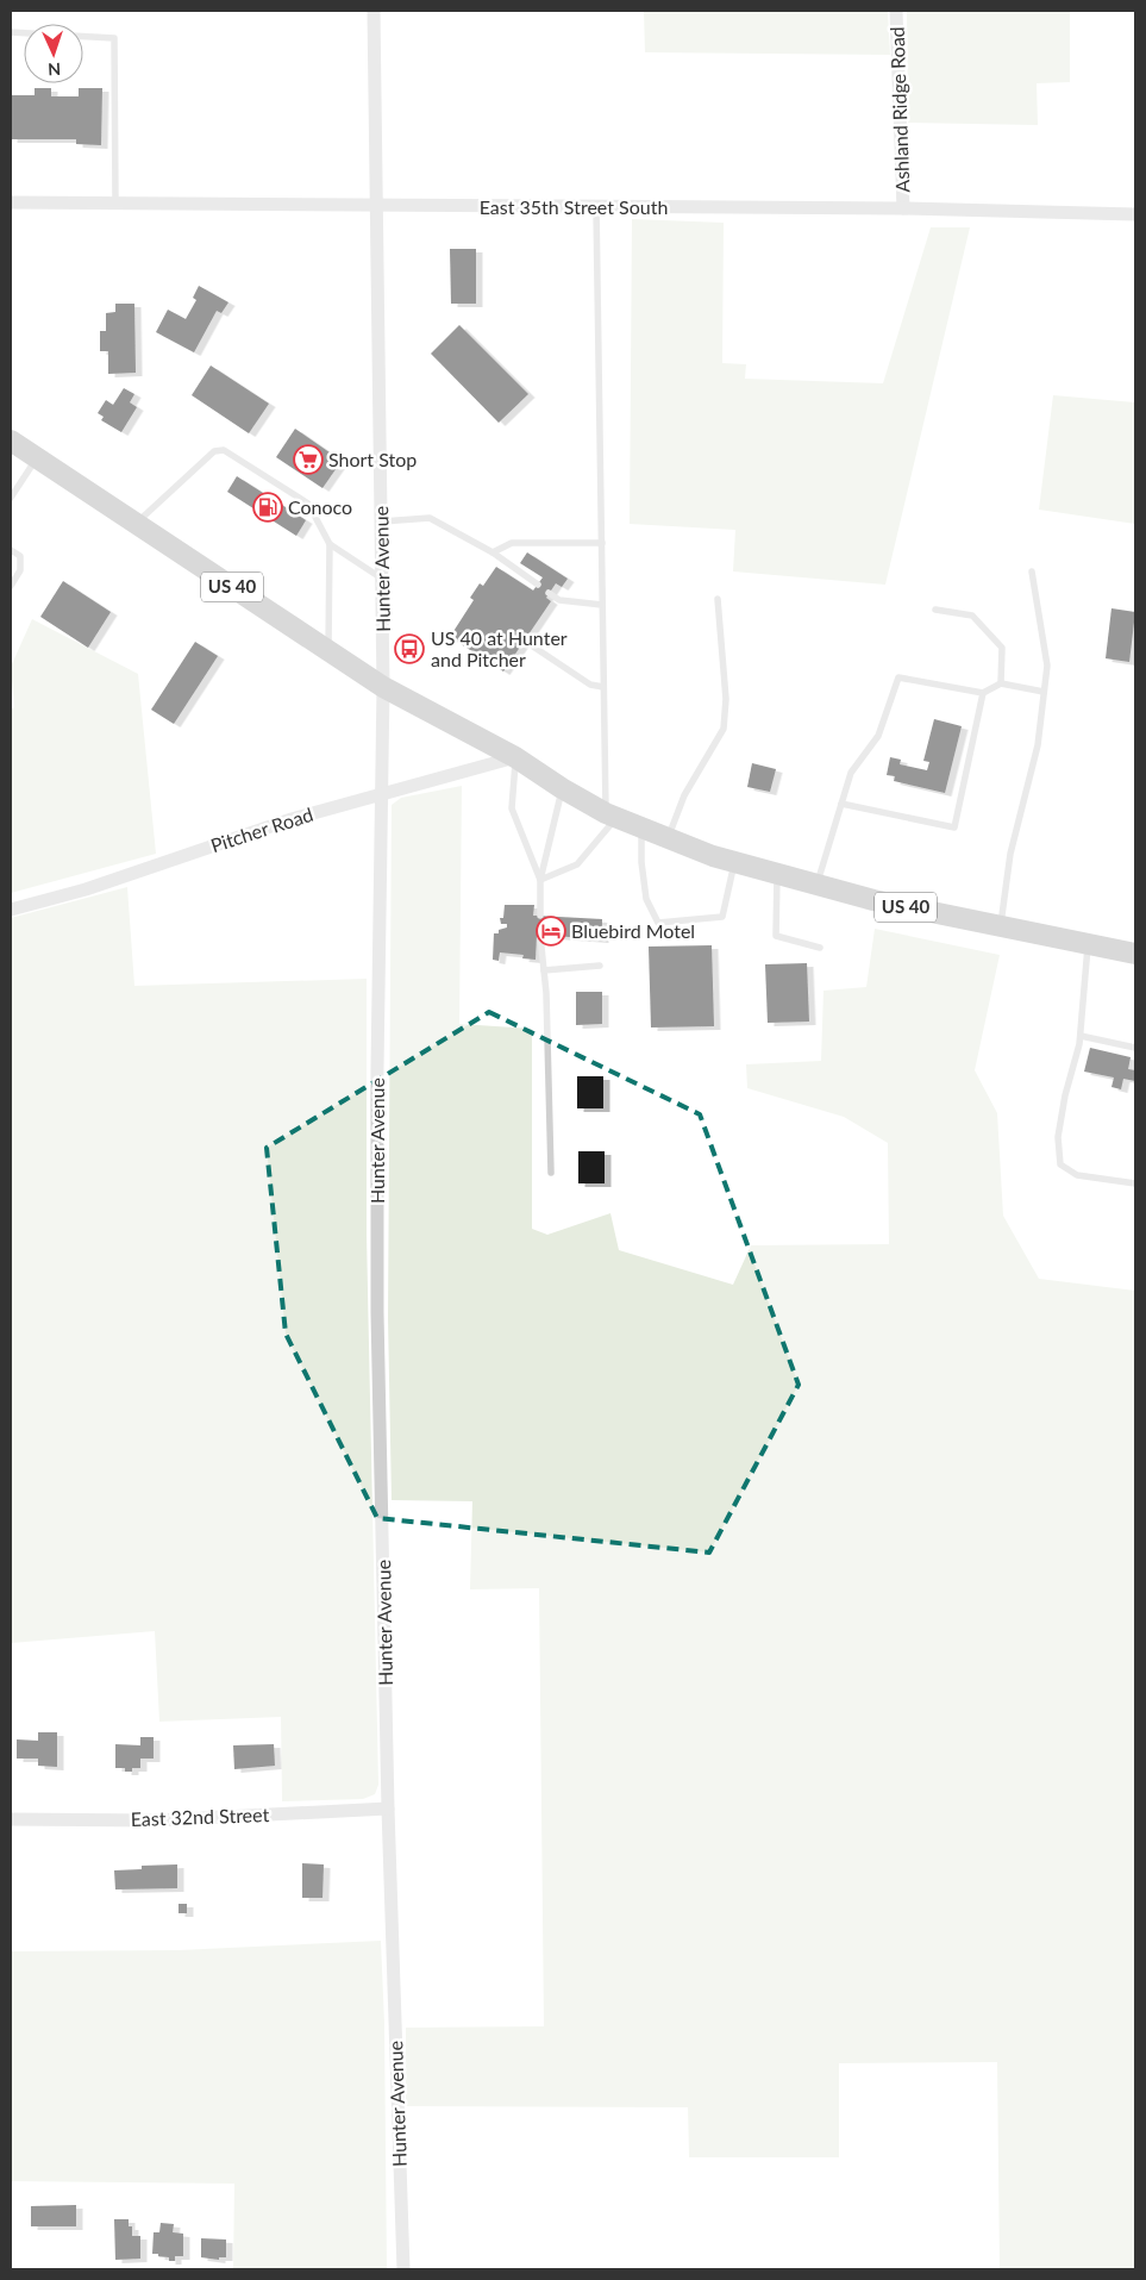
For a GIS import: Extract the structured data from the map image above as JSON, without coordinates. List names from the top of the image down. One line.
{"streets":{"main road":["US 40"],"street":["Ashland Ridge Road","East 35th Street South","Hunter Avenue","Pitcher Road","East 32nd Street"]},"crossings":[["Ashland Ridge Road","East 35th Street South"],["East 35th Street South","Hunter Avenue"],["Hunter Avenue","US 40"],["Hunter Avenue","Pitcher Road"],["Hunter Avenue","East 32nd Street"],["US 40","Pitcher Road"]],"places":{"supermarket":["Short Stop"],"fuel station":["Conoco"],"bus stop":["US 40 at Hunter and Pitcher"],"hotel":["Bluebird Motel"]},"north":"bottom"}
